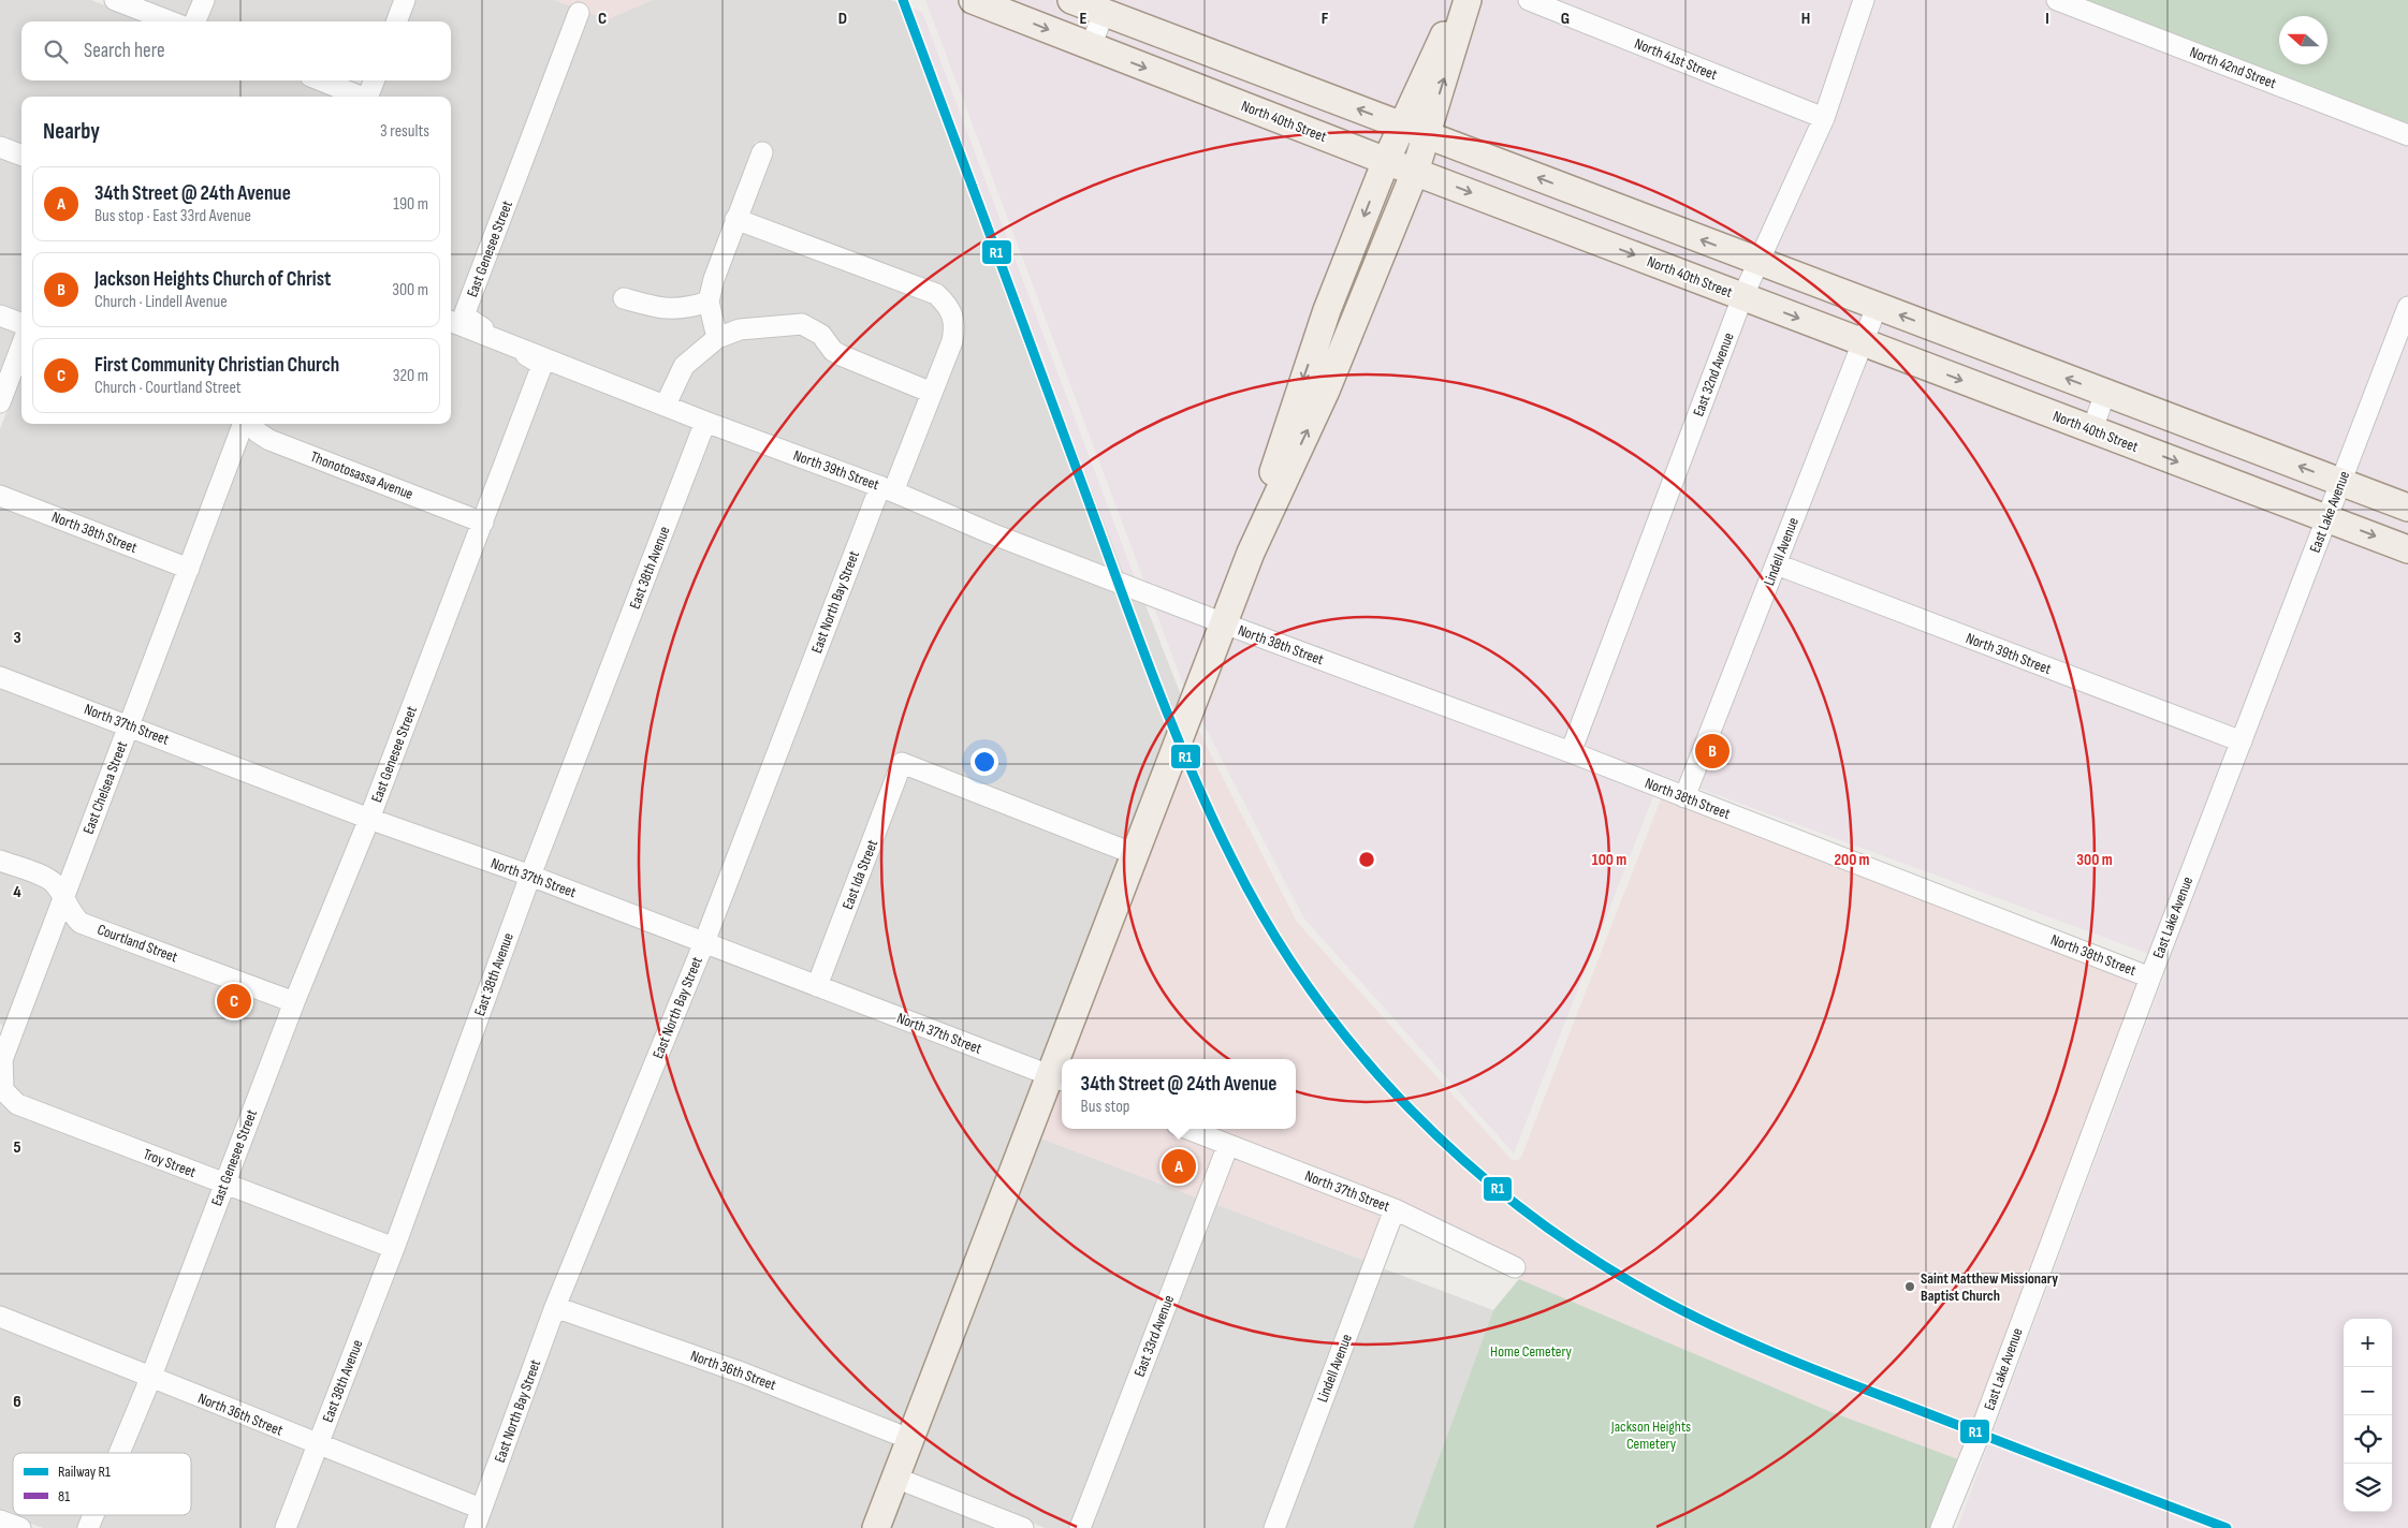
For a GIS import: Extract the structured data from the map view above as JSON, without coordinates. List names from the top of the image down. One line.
{"streets":{"main road":["North 40th Street"],"street":["North 41st Street","North 42nd Street","East Genesee Street","East 32nd Avenue","North 39th Street","Thonotosassa Avenue","East Lake Avenue","North 38th Street","Lindell Avenue","East 38th Avenue","East North Bay Street","North 37th Street","East Chelsea Street","East Ida Street","Courtland Street","Troy Street","East 33rd Avenue","North 36th Street"]},"crossings":[["North 41st Street","East 32nd Avenue"],["North 40th Street","East 32nd Avenue"],["North 40th Street","East Lake Avenue"],["North 40th Street","Lindell Avenue"],["East Genesee Street","North 39th Street"],["East Genesee Street","Thonotosassa Avenue"],["East Genesee Street","North 37th Street"],["East Genesee Street","Courtland Street"],["East Genesee Street","Troy Street"],["East Genesee Street","North 36th Street"],["East 32nd Avenue","North 38th Street"],["North 39th Street","East Lake Avenue"],["North 39th Street","North 38th Street"],["North 39th Street","Lindell Avenue"],["North 39th Street","East 38th Avenue"],["North 39th Street","East North Bay Street"],["East Lake Avenue","North 38th Street"],["North 38th Street","Lindell Avenue"],["North 38th Street","East Chelsea Street"],["Lindell Avenue","North 37th Street"],["East 38th Avenue","North 37th Street"],["East 38th Avenue","Troy Street"],["East 38th Avenue","North 36th Street"],["East North Bay Street","North 37th Street"],["East North Bay Street","North 36th Street"],["North 37th Street","East Chelsea Street"],["North 37th Street","East Ida Street"],["North 37th Street","East 33rd Avenue"],["East Chelsea Street","Courtland Street"],["East Chelsea Street","Troy Street"]],"parks":["Home Cemetery","Jackson Heights Cemetery"],"places":["Saint Matthew Missionary Baptist Church"],"lines":["rail line R1"],"legend":["Railway R1","81"],"north":"left","page":{"search":"Search here","heading":["Nearby","3 results"],"list":[{"mark":"A","name":"34th Street @ 24th Avenue","note":"Bus stop · East 33rd Avenue","value":"190 m"},{"mark":"B","name":"Jackson Heights Church of Christ","note":"Church · Lindell Avenue","value":"300 m"},{"mark":"C","name":"First Community Christian Church","note":"Church · Courtland Street","value":"320 m"}],"pins":["B","C","A"],"popup":["34th Street @ 24th Avenue","Bus stop"],"map_buttons":["+","−"]},"grid":{"columns":["C","D","E","F","G","H","I"],"rows":["3","4","5","6"]},"rings":["100 m","200 m","300 m"]}
